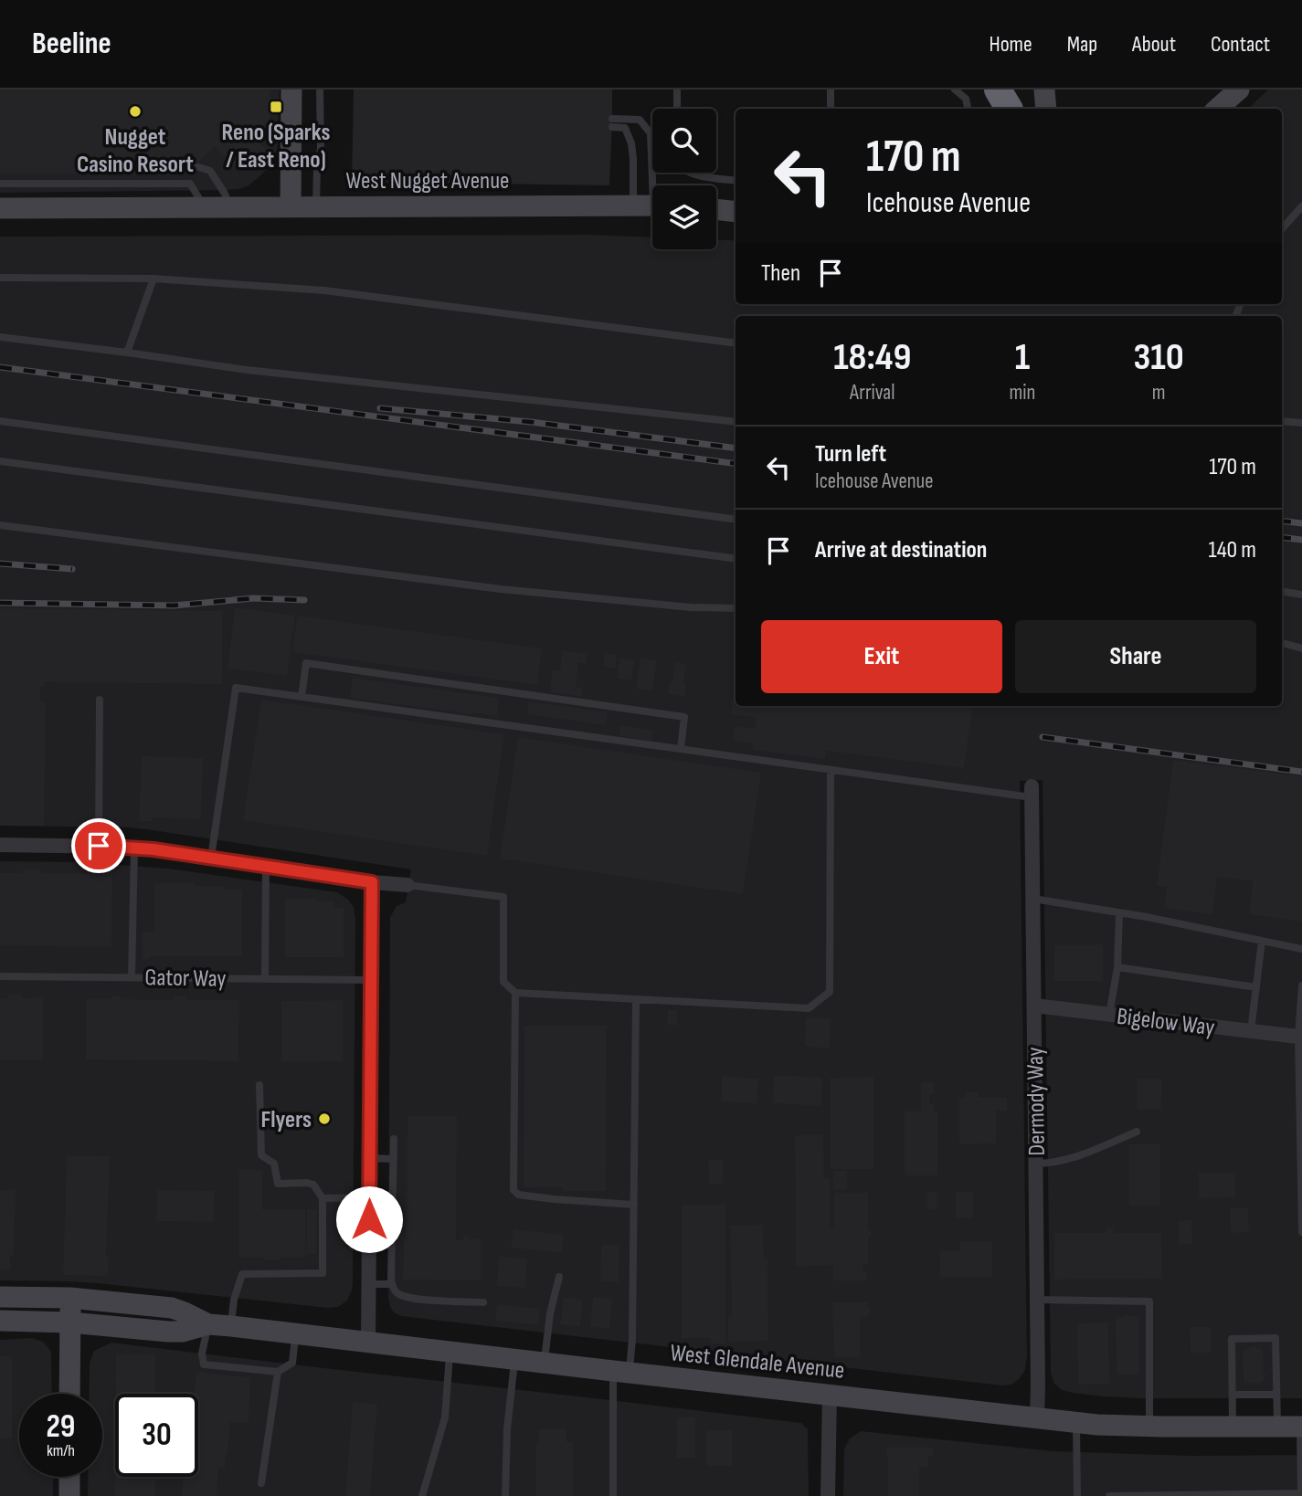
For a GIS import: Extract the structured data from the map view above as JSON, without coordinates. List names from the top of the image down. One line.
{"streets":{"main road":["West Nugget Avenue","West Glendale Avenue"],"street":["Bigelow Way","Dermody Way"],"lane":["Gator Way"]},"crossings":[["Bigelow Way","Dermody Way"],["Dermody Way","West Glendale Avenue"]],"places":{"transit":["Reno (Sparks / East Reno)"],"other":["Nugget Casino Resort","Flyers"]},"page":{"header":"Beeline","nav":["Home","Map","About","Contact"],"turn":["170 m","Icehouse Avenue"],"then":"Then","eta":["18:49","Arrival","1","min","310","m"],"list":[{"name":"Turn left","note":"Icehouse Avenue","value":"170 m"},{"name":"Arrive at destination","value":"140 m"}],"buttons":["Exit","Share"],"speed":"29 km/h","limit":"30"}}
